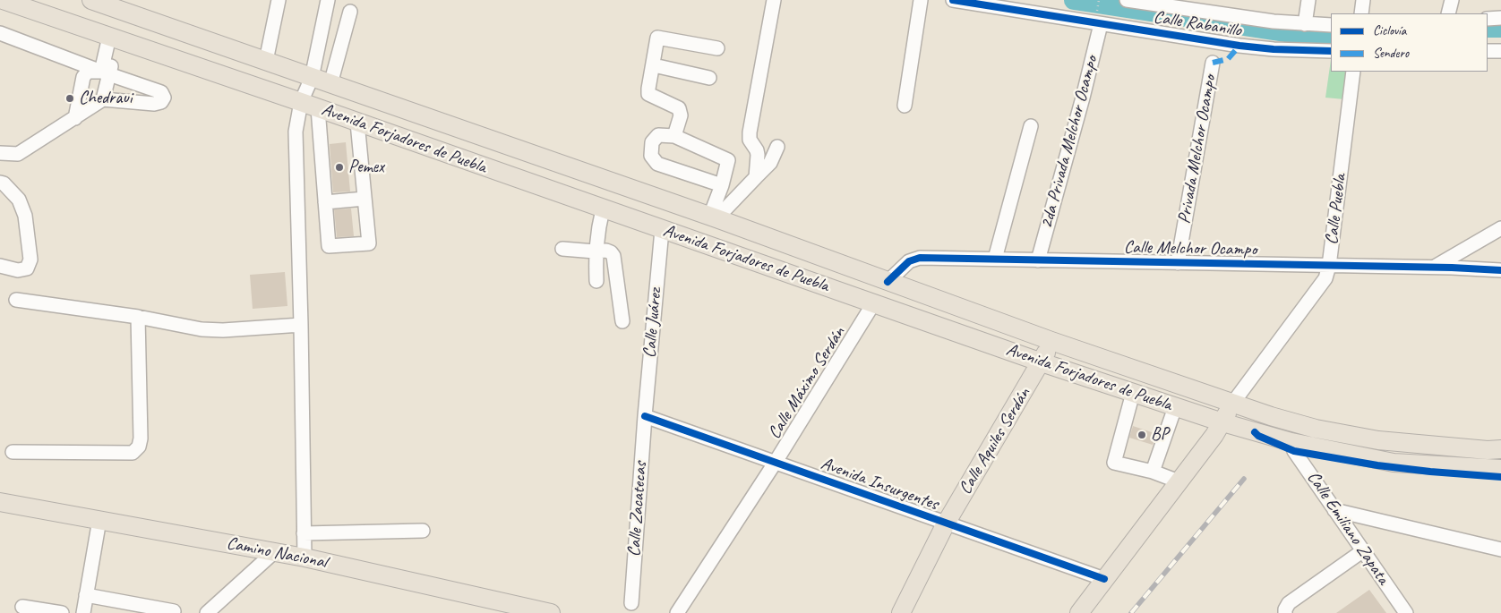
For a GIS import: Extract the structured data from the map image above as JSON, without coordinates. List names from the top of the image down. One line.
{"streets":{"main road":["Avenida Forjadores de Puebla","Calle Puebla","Calle Aquiles Serdán","Camino Nacional"],"street":["Calle Rabanillo","2da Privada Melchor Ocampo","Privada Melchor Ocampo","Calle Melchor Ocampo","Calle Juárez","Calle Máximo Serdán","Avenida Insurgentes","Calle Zacatecas","Calle Emiliano Zapata"]},"crossings":[["Calle Rabanillo","2da Privada Melchor Ocampo"],["Avenida Forjadores de Puebla","Calle Puebla"],["Avenida Forjadores de Puebla","Calle Melchor Ocampo"],["Avenida Forjadores de Puebla","Calle Juárez"],["Avenida Forjadores de Puebla","Calle Máximo Serdán"],["Avenida Forjadores de Puebla","Calle Aquiles Serdán"],["Avenida Forjadores de Puebla","Calle Emiliano Zapata"],["2da Privada Melchor Ocampo","Calle Melchor Ocampo"],["Privada Melchor Ocampo","Calle Melchor Ocampo"],["Calle Puebla","Calle Melchor Ocampo"],["Calle Puebla","Avenida Insurgentes"],["Calle Juárez","Avenida Insurgentes"],["Calle Juárez","Calle Zacatecas"],["Calle Máximo Serdán","Avenida Insurgentes"],["Calle Aquiles Serdán","Avenida Insurgentes"],["Avenida Insurgentes","Calle Zacatecas"]],"places":["Chedraui","Pemex","BP"],"legend":["Ciclovía","Sendero"]}
